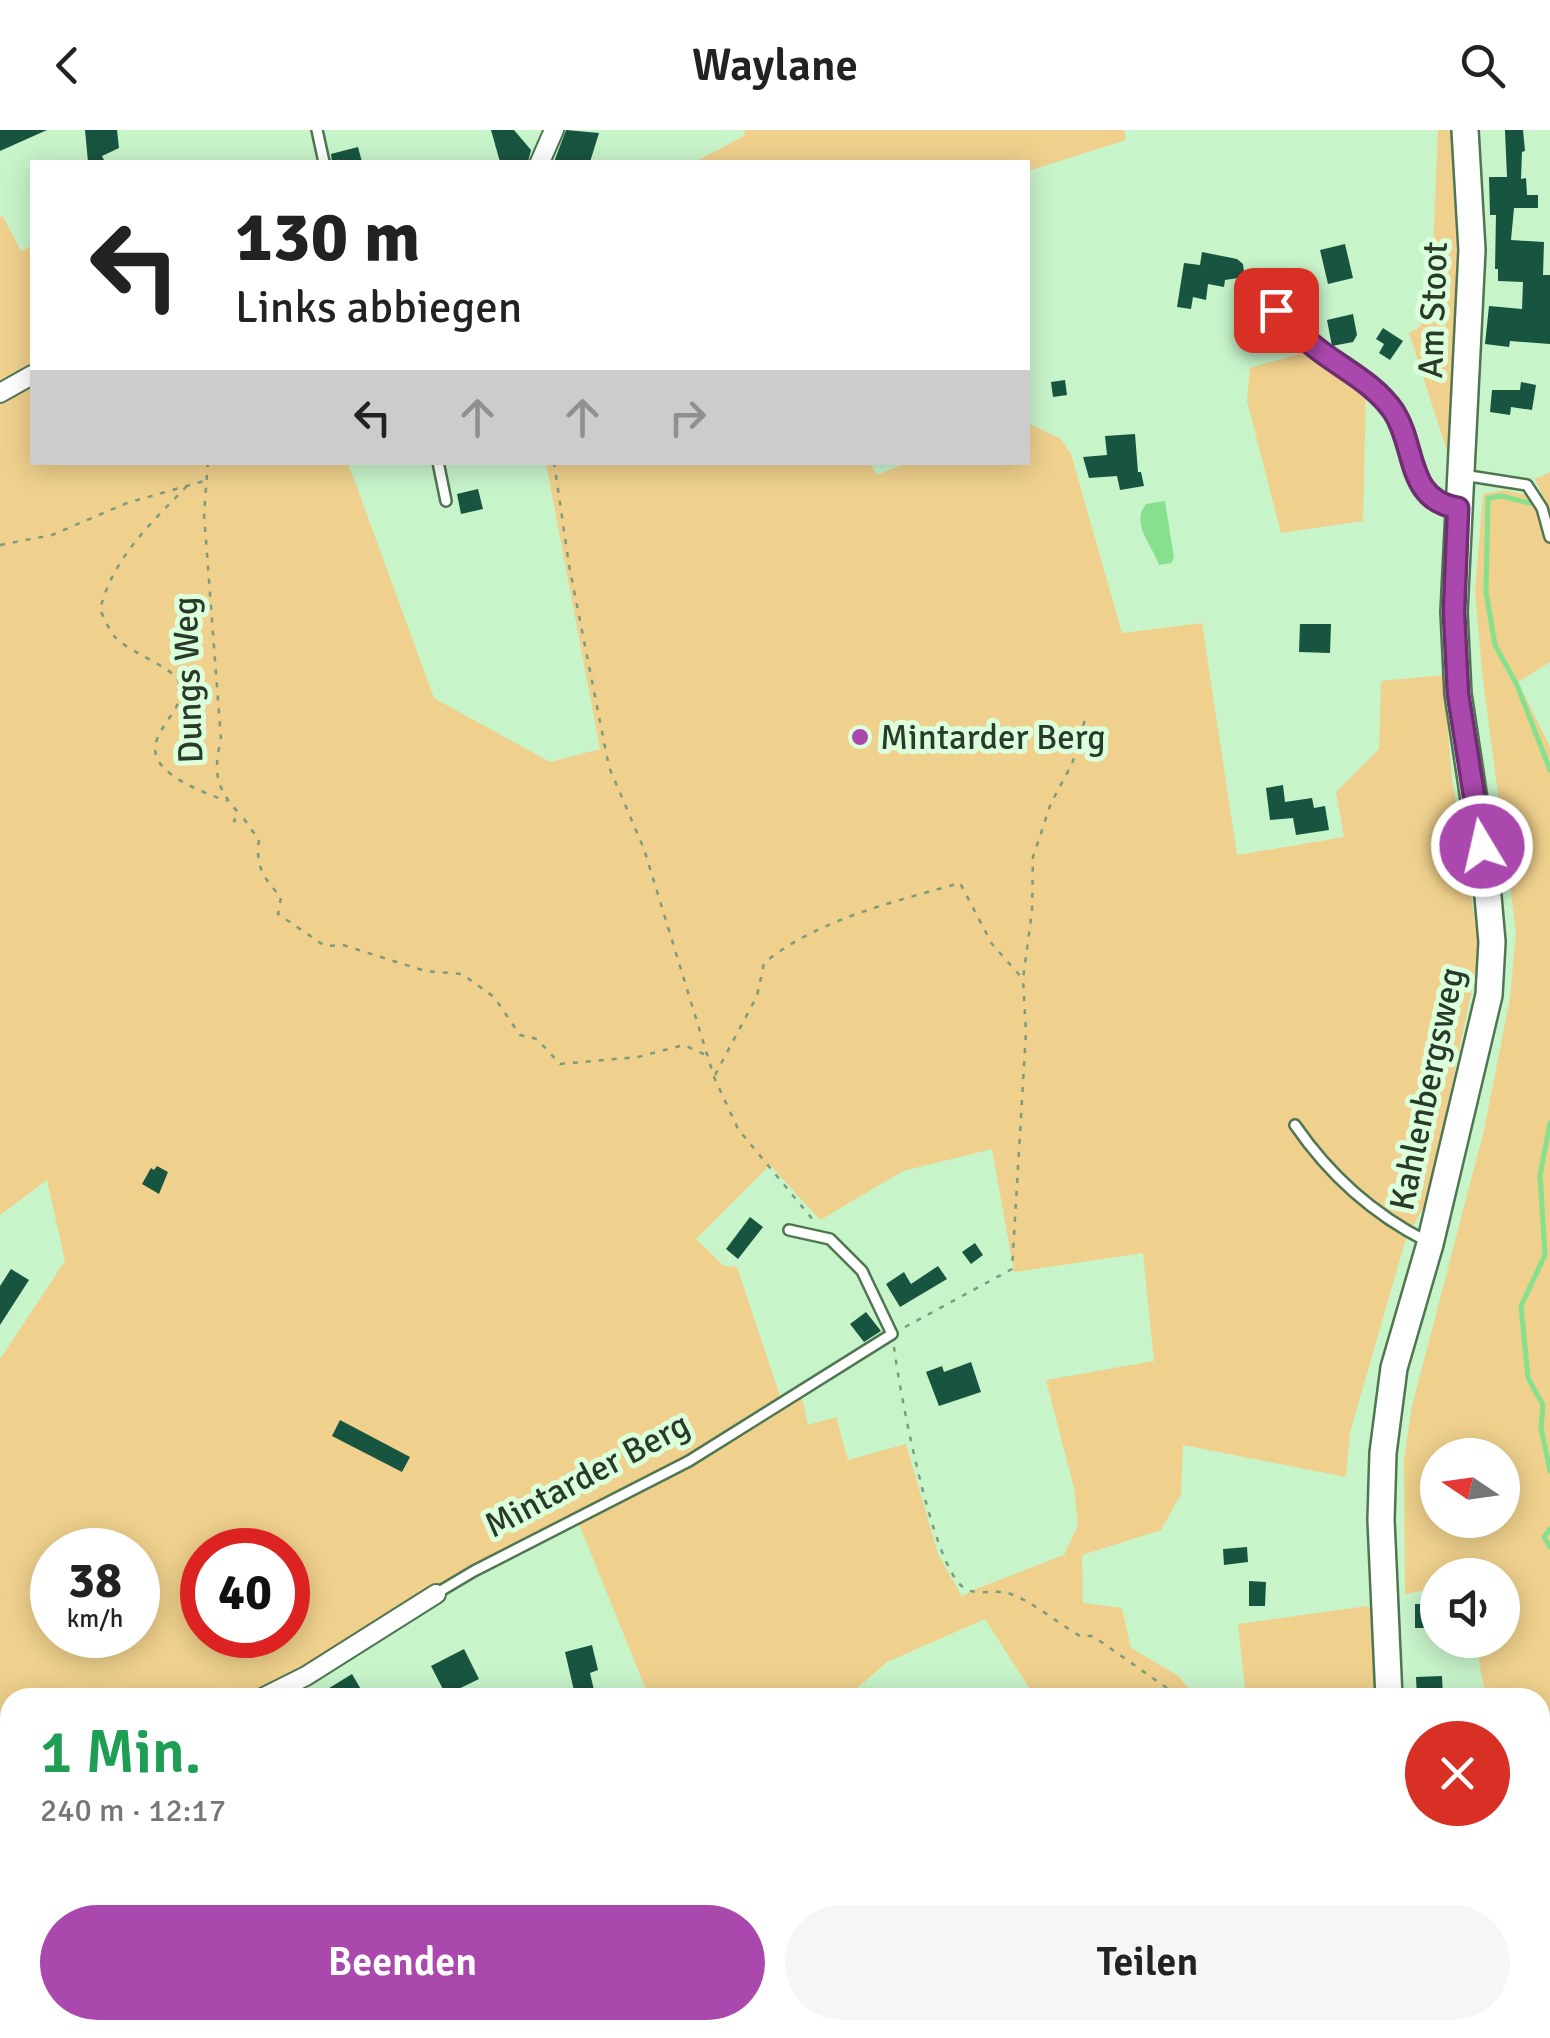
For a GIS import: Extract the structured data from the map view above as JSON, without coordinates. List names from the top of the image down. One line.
{"streets":{"street":["Am Stoot","Kahlenbergsweg","Mintarder Berg"],"path":["Dungs Weg"]},"crossings":[["Am Stoot","Kahlenbergsweg"]],"places":["Mintarder Berg"],"north":"left","page":{"header":"Waylane","turn":["130 m","Links abbiegen"],"speed":"38 km/h","limit":"40","heading":["1 Min.","240 m · 12:17"],"buttons":["Beenden","Teilen"]}}
